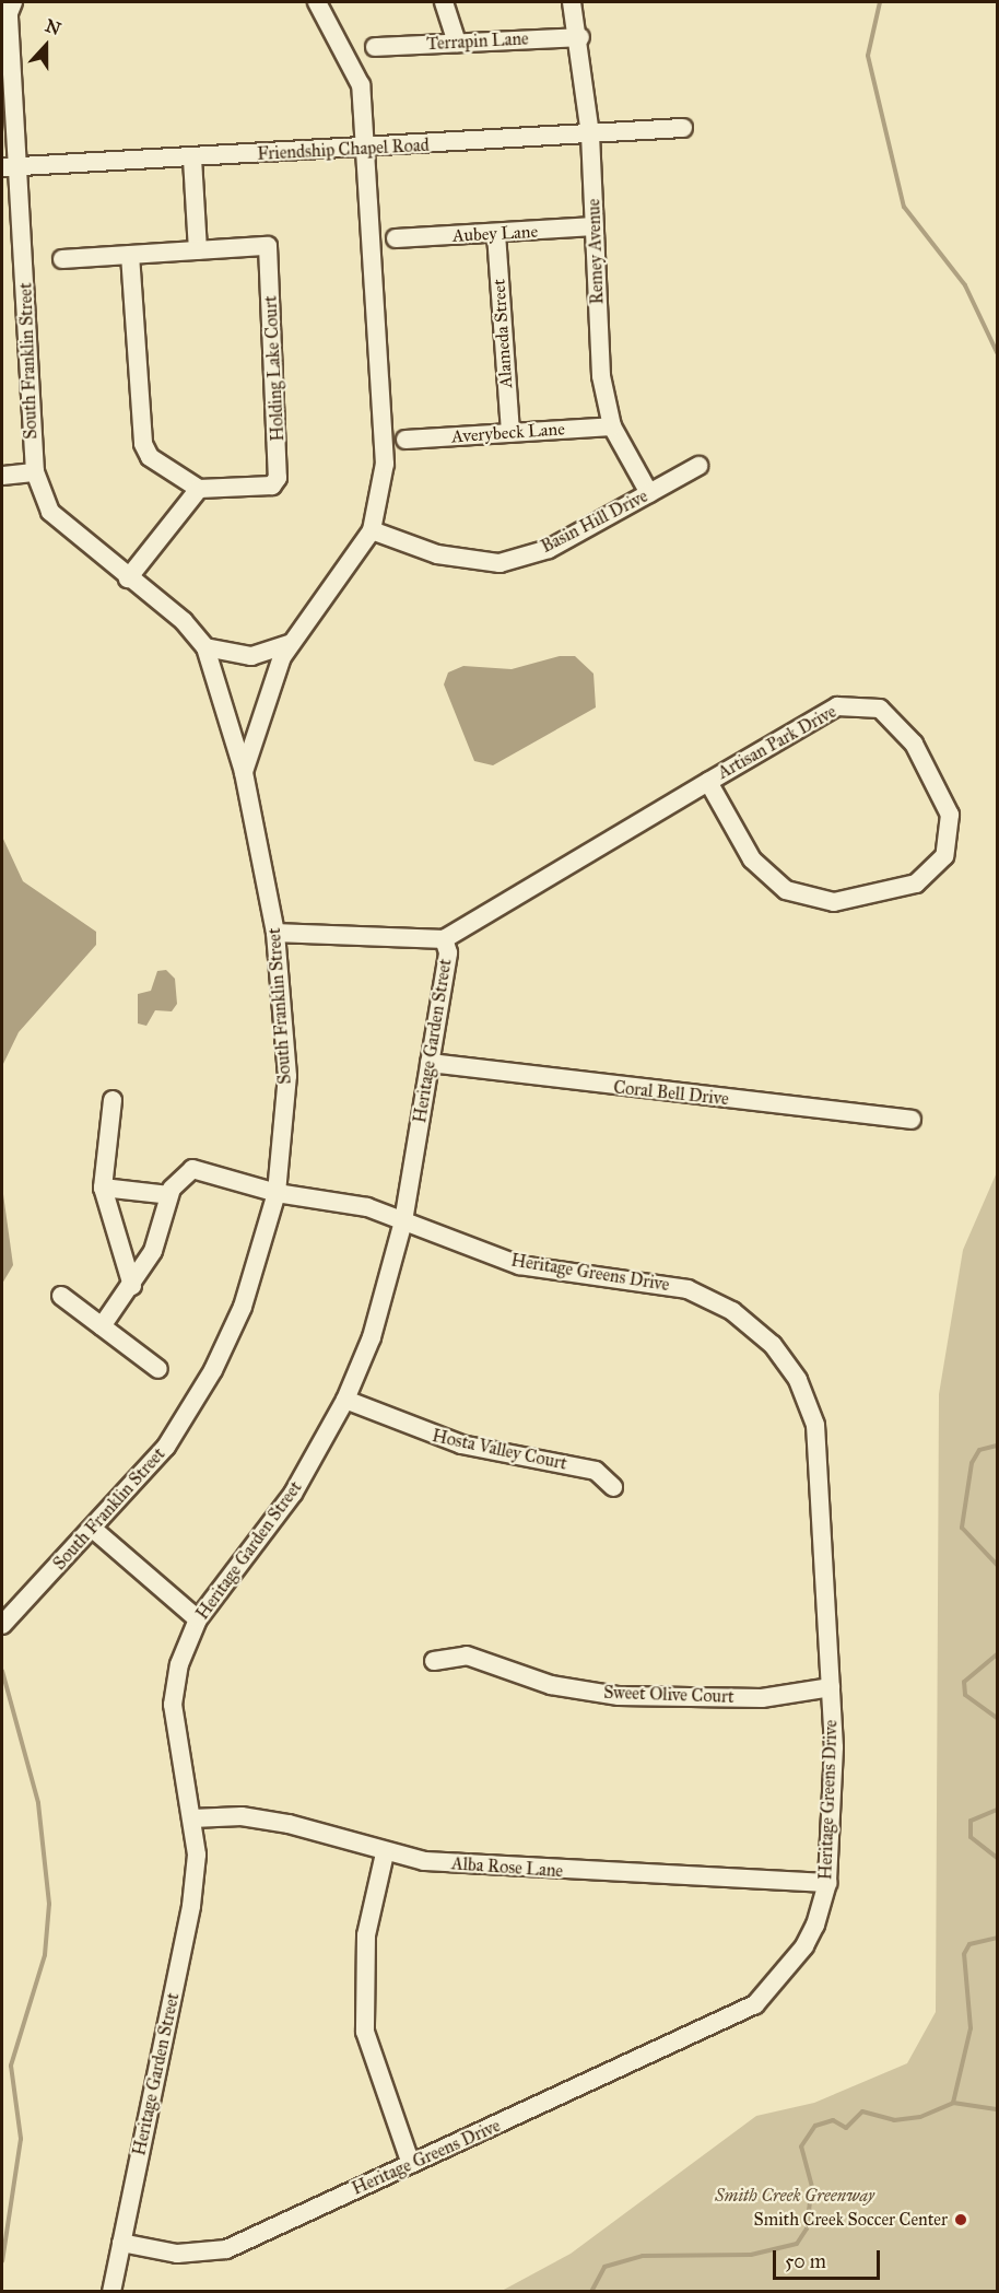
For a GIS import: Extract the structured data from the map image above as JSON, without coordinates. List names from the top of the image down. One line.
{"streets":{"street":["Terrapin Lane","Friendship Chapel Road","Aubey Lane","Remey Avenue","Alameda Street","South Franklin Street","Holding Lake Court","Averybeck Lane","Basin Hill Drive","Artisan Park Drive","Heritage Garden Street","Coral Bell Drive","Heritage Greens Drive","Hosta Valley Court","Sweet Olive Court","Alba Rose Lane"]},"crossings":[["Terrapin Lane","Remey Avenue"],["Friendship Chapel Road","Remey Avenue"],["Friendship Chapel Road","South Franklin Street"],["Aubey Lane","Remey Avenue"],["Aubey Lane","Alameda Street"],["Remey Avenue","Averybeck Lane"],["Remey Avenue","Basin Hill Drive"],["Alameda Street","Averybeck Lane"],["South Franklin Street","Heritage Greens Drive"],["Artisan Park Drive","Heritage Garden Street"],["Heritage Garden Street","Coral Bell Drive"],["Heritage Garden Street","Heritage Greens Drive"],["Heritage Garden Street","Hosta Valley Court"],["Heritage Garden Street","Alba Rose Lane"],["Heritage Greens Drive","Sweet Olive Court"],["Heritage Greens Drive","Alba Rose Lane"]],"parks":["Smith Creek Greenway"],"places":["Smith Creek Soccer Center"],"scale_bar":"50 m","north":"top"}
